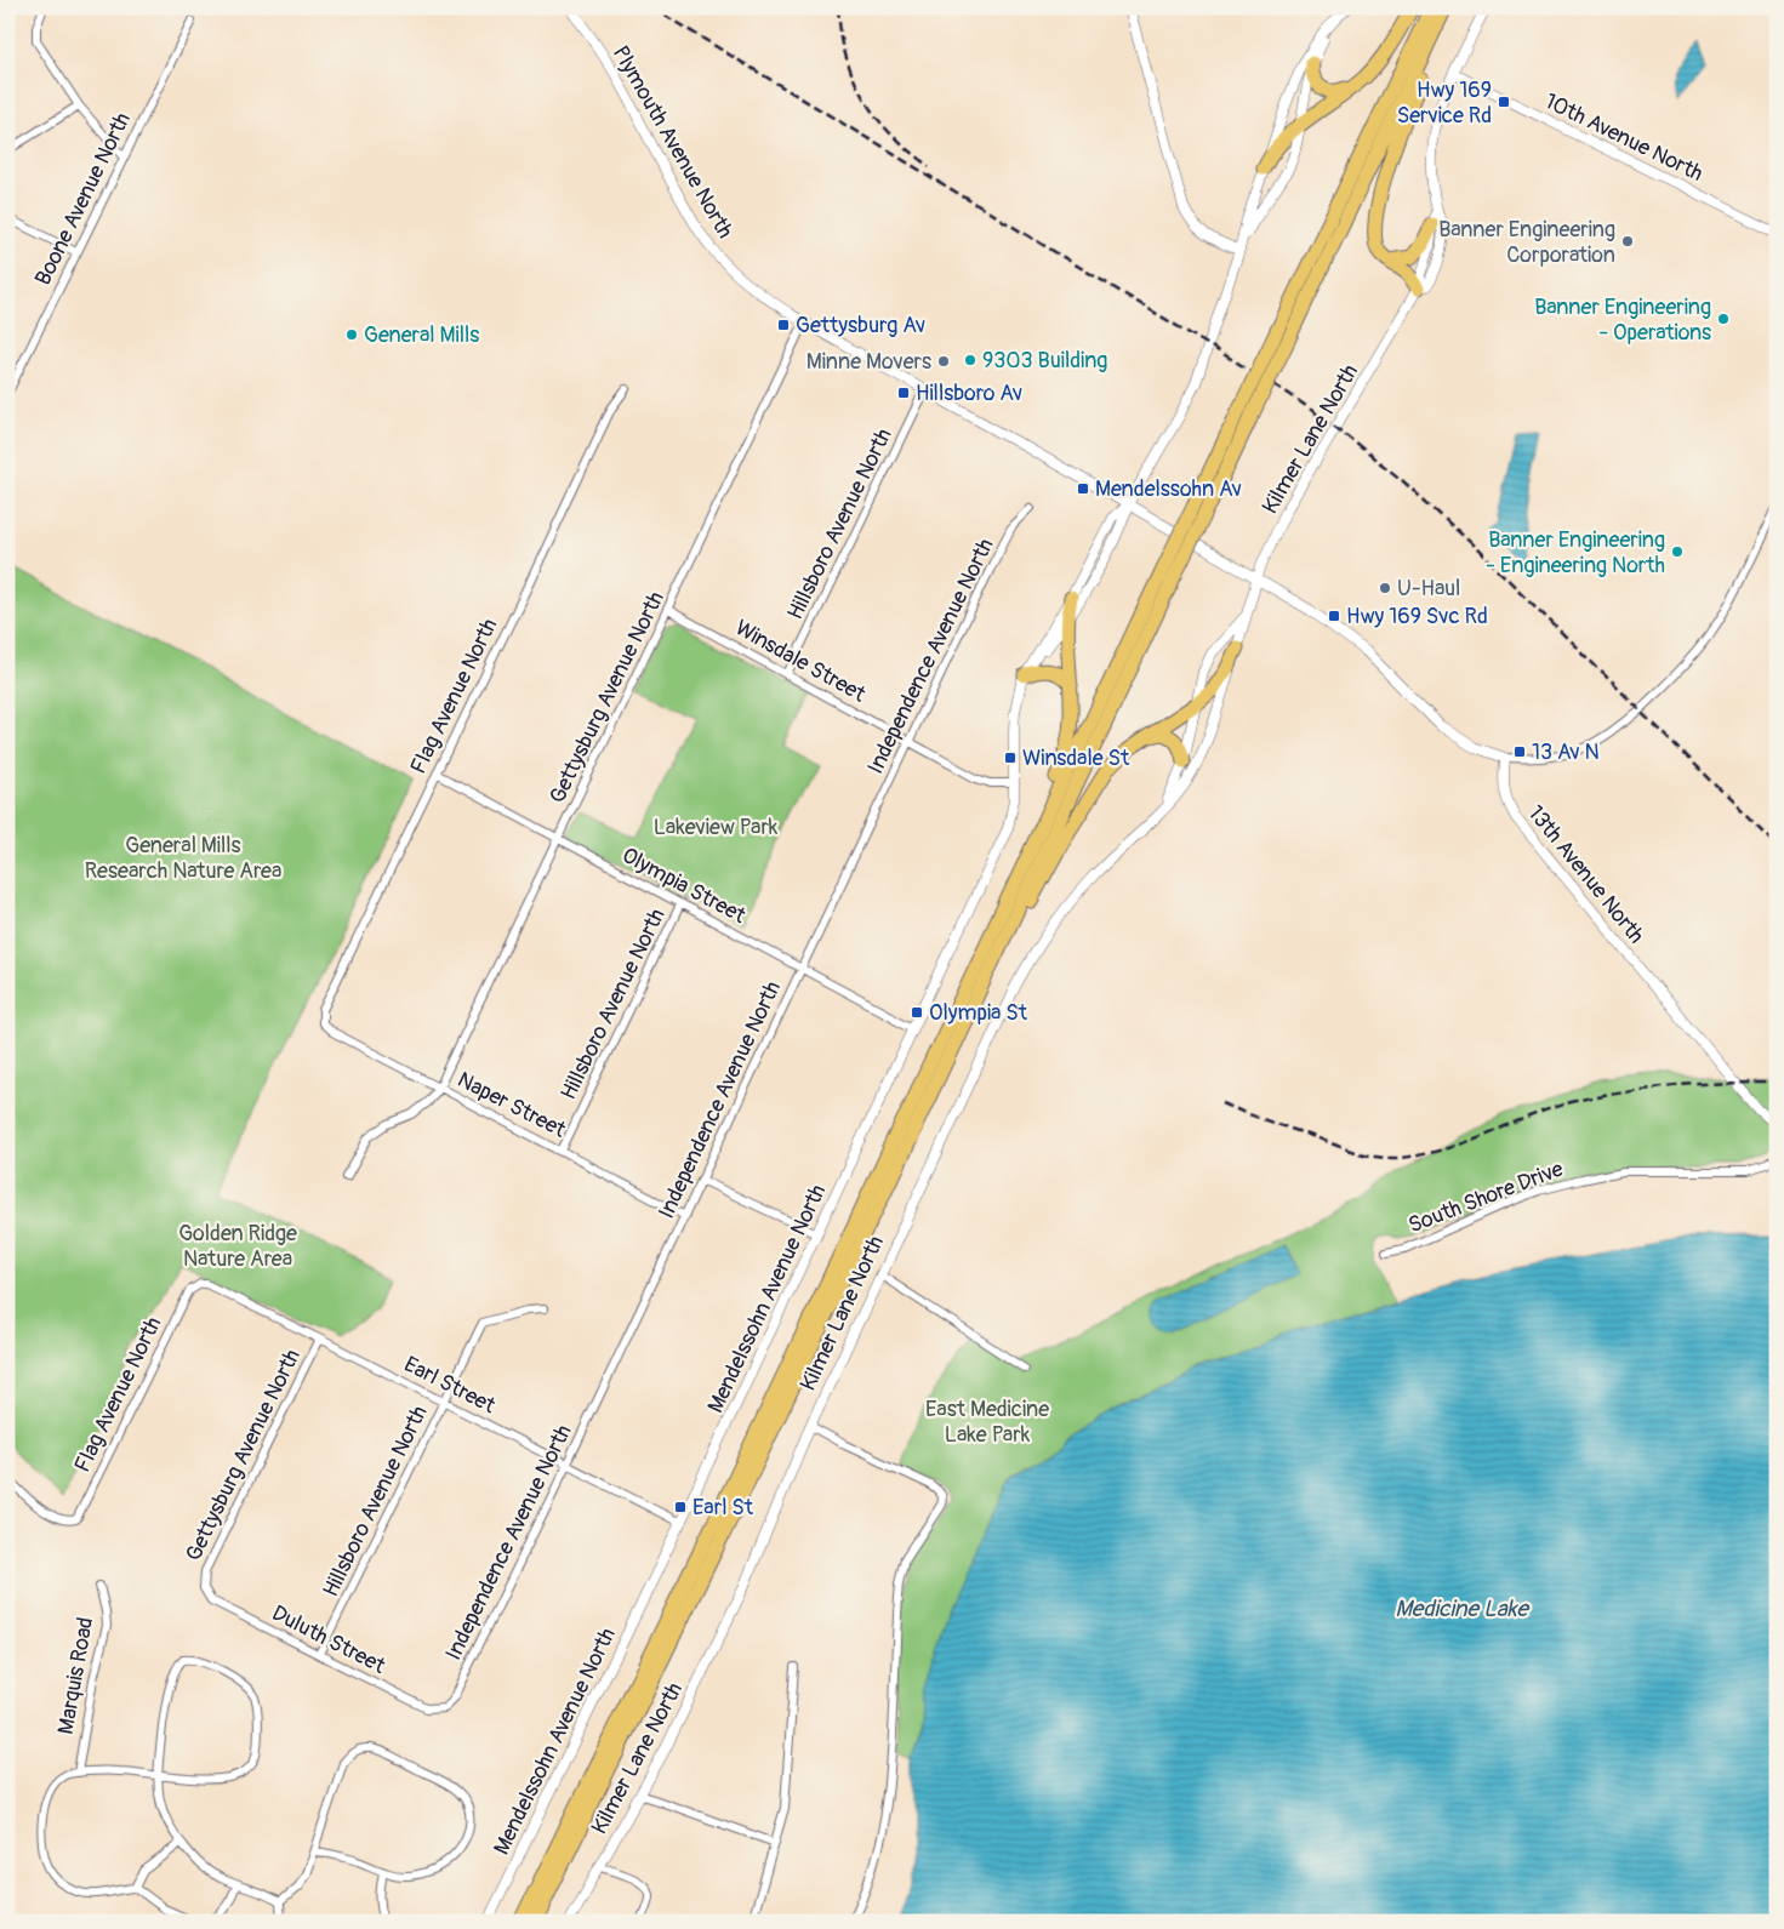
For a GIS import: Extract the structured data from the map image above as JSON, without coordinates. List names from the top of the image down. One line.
{"streets":{"street":["10th Avenue North","Plymouth Avenue North","Boone Avenue North","Kilmer Lane North","Hillsboro Avenue North","Independence Avenue North","Winsdale Street","Flag Avenue North","Gettysburg Avenue North","13th Avenue North","Olympia Street","Naper Street","South Shore Drive","Mendelssohn Avenue North","Earl Street","Duluth Street","Marquis Road"]},"crossings":[["10th Avenue North","Kilmer Lane North"],["Plymouth Avenue North","Kilmer Lane North"],["Plymouth Avenue North","Hillsboro Avenue North"],["Plymouth Avenue North","Gettysburg Avenue North"],["Plymouth Avenue North","Mendelssohn Avenue North"],["Hillsboro Avenue North","Winsdale Street"],["Hillsboro Avenue North","Olympia Street"],["Hillsboro Avenue North","Naper Street"],["Hillsboro Avenue North","Earl Street"],["Hillsboro Avenue North","Duluth Street"],["Independence Avenue North","Winsdale Street"],["Independence Avenue North","Olympia Street"],["Independence Avenue North","Naper Street"],["Independence Avenue North","Earl Street"],["Independence Avenue North","Duluth Street"],["Winsdale Street","Gettysburg Avenue North"],["Winsdale Street","Mendelssohn Avenue North"],["Flag Avenue North","Olympia Street"],["Flag Avenue North","Naper Street"],["Flag Avenue North","Earl Street"],["Gettysburg Avenue North","Olympia Street"],["Gettysburg Avenue North","Naper Street"],["Gettysburg Avenue North","Earl Street"],["Gettysburg Avenue North","Duluth Street"],["Olympia Street","Mendelssohn Avenue North"],["Mendelssohn Avenue North","Earl Street"]],"water":["Medicine Lake"],"parks":["Lakeview Park","General Mills Research Nature Area","Golden Ridge Nature Area","East Medicine Lake Park"],"places":{"transit":["Hwy 169 Service Rd","Gettysburg Av","Hillsboro Av","Mendelssohn Av","Hwy 169 Svc Rd","13 Av N","Winsdale St","Olympia St","Earl St"],"other":["Banner Engineering Corporation","Banner Engineering - Operations","General Mills","9303 Building","Minne Movers","Banner Engineering - Engineering North","U-Haul"]}}
